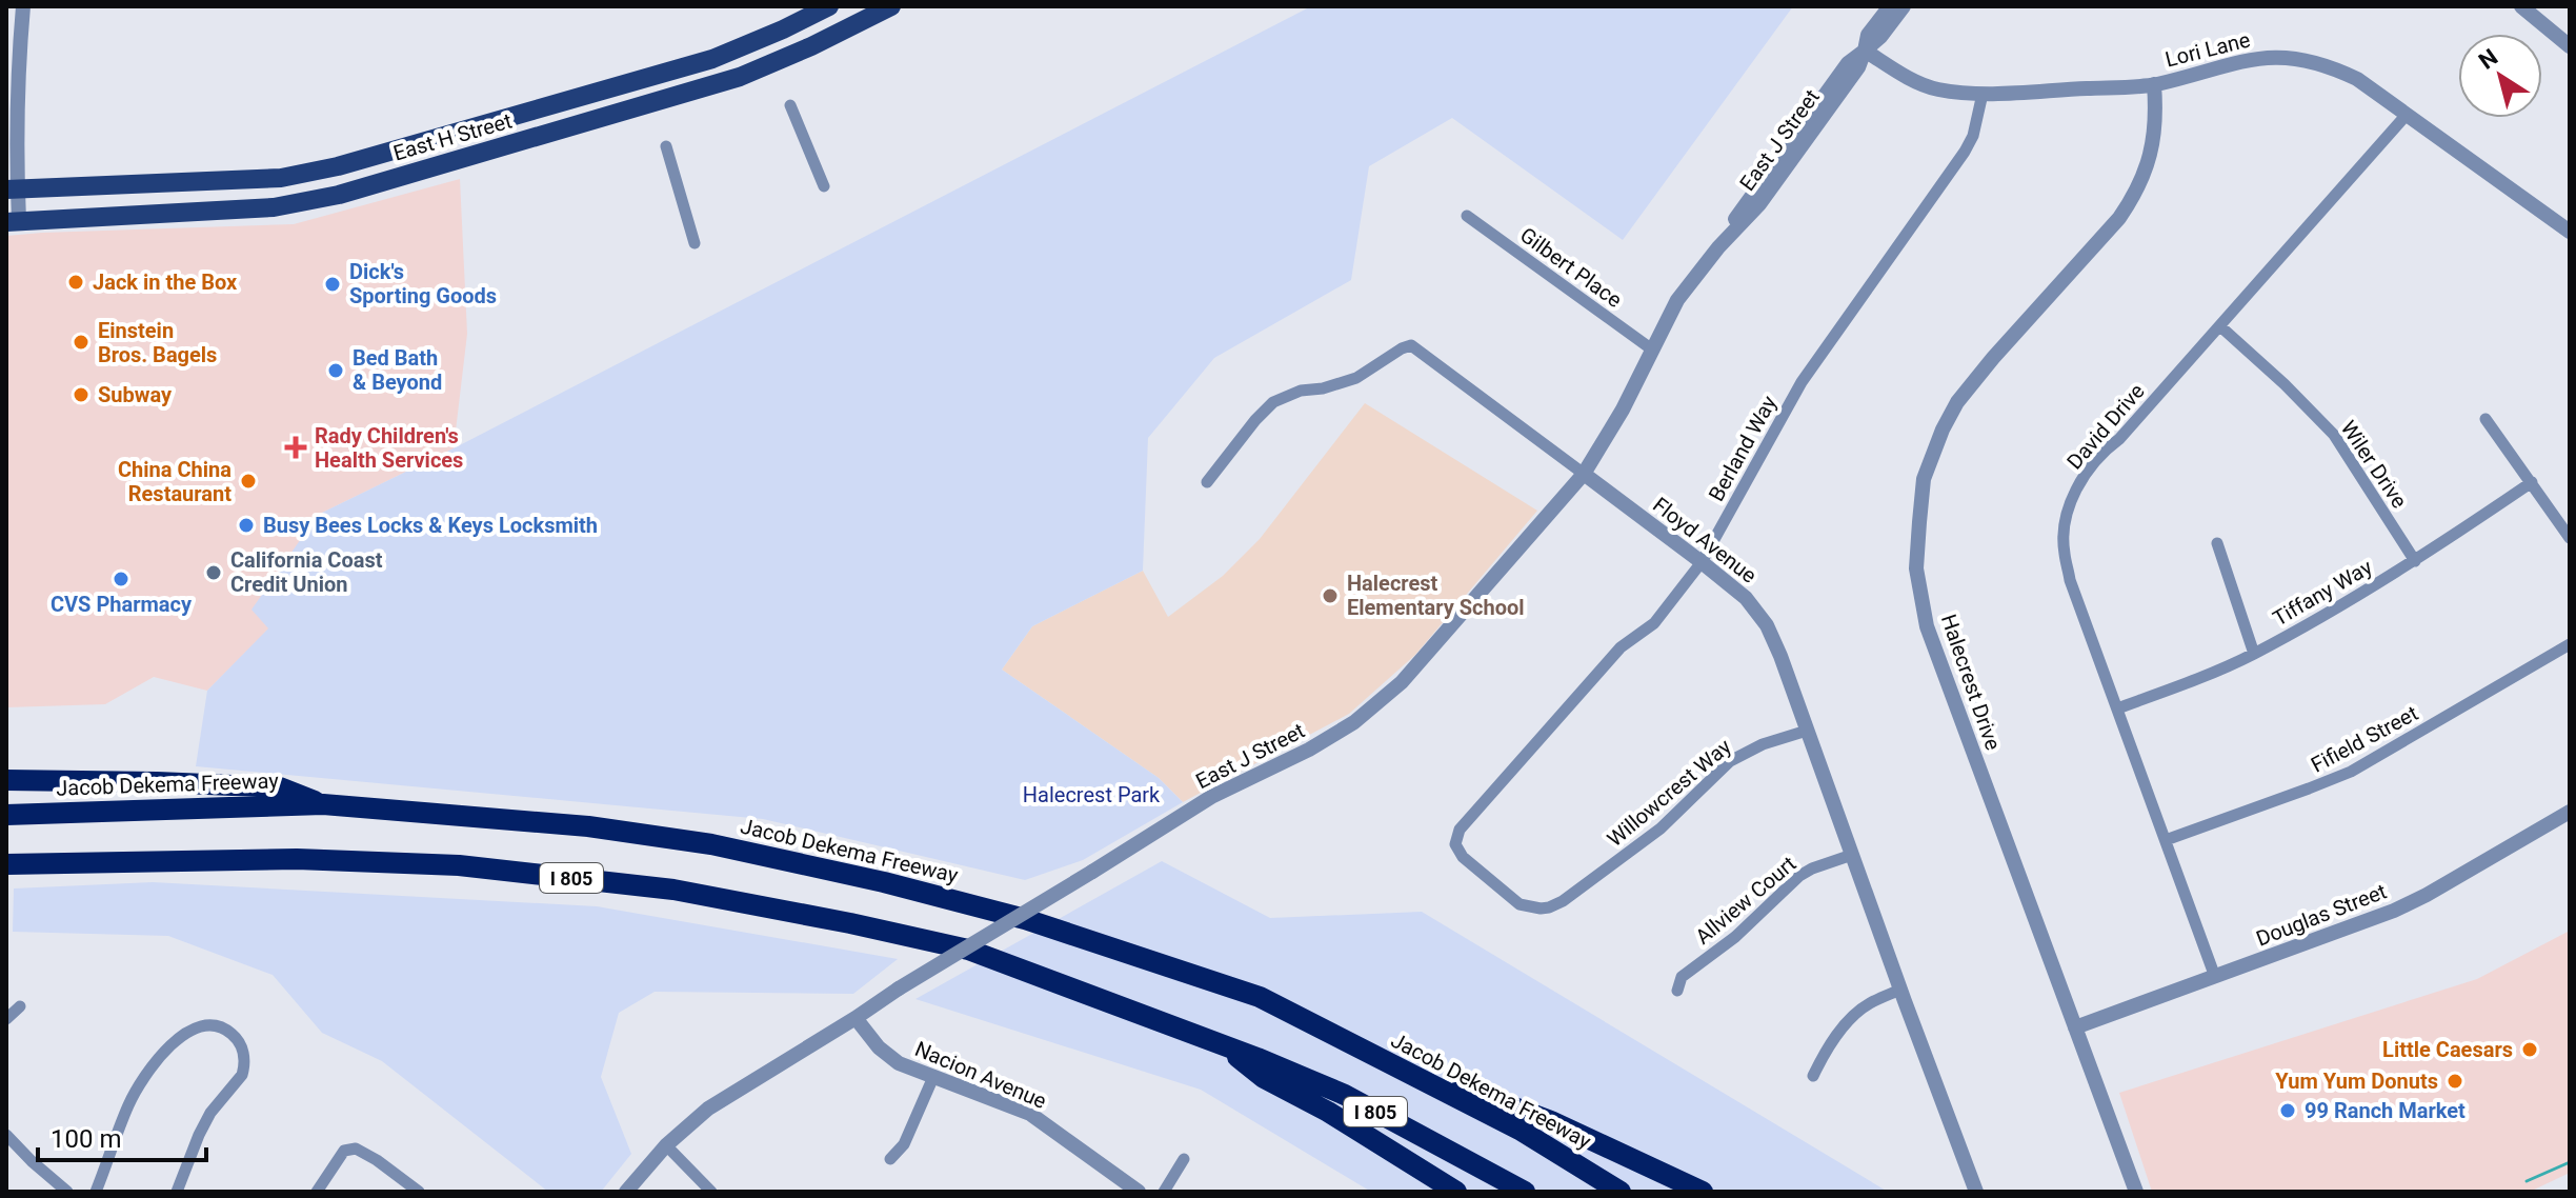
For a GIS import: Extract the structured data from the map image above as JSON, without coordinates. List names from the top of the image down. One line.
{"streets":{"highway":["Jacob Dekema Freeway","I 805"],"main road":["East H Street"],"street":["Lori Lane","East J Street","Gilbert Place","David Drive","Berland Way","Wiler Drive","Floyd Avenue","Tiffany Way","Halecrest Drive","Fifield Street","Willowcrest Way","Allview Court","Douglas Street","Nacion Avenue"]},"crossings":[["Lori Lane","East J Street"],["Lori Lane","David Drive"],["Lori Lane","Berland Way"],["Lori Lane","Halecrest Drive"],["East J Street","Gilbert Place"],["East J Street","Floyd Avenue"],["East J Street","Nacion Avenue"],["David Drive","Wiler Drive"],["David Drive","Tiffany Way"],["David Drive","Fifield Street"],["David Drive","Douglas Street"],["Berland Way","Floyd Avenue"],["Berland Way","Willowcrest Way"],["Wiler Drive","Tiffany Way"],["Floyd Avenue","Willowcrest Way"],["Floyd Avenue","Allview Court"],["Halecrest Drive","Douglas Street"]],"parks":["Halecrest Park"],"places":{"other":["Jack in the Box","Dick's Sporting Goods","Einstein Bros. Bagels","Bed Bath & Beyond","Subway","China China Restaurant","Busy Bees Locks & Keys Locksmith","California Coast Credit Union","CVS Pharmacy","Halecrest Elementary School","Little Caesars","Yum Yum Donuts","99 Ranch Market"],"health":["Rady Children's Health Services"]},"scale_bar":"100 m","north":"top left"}
